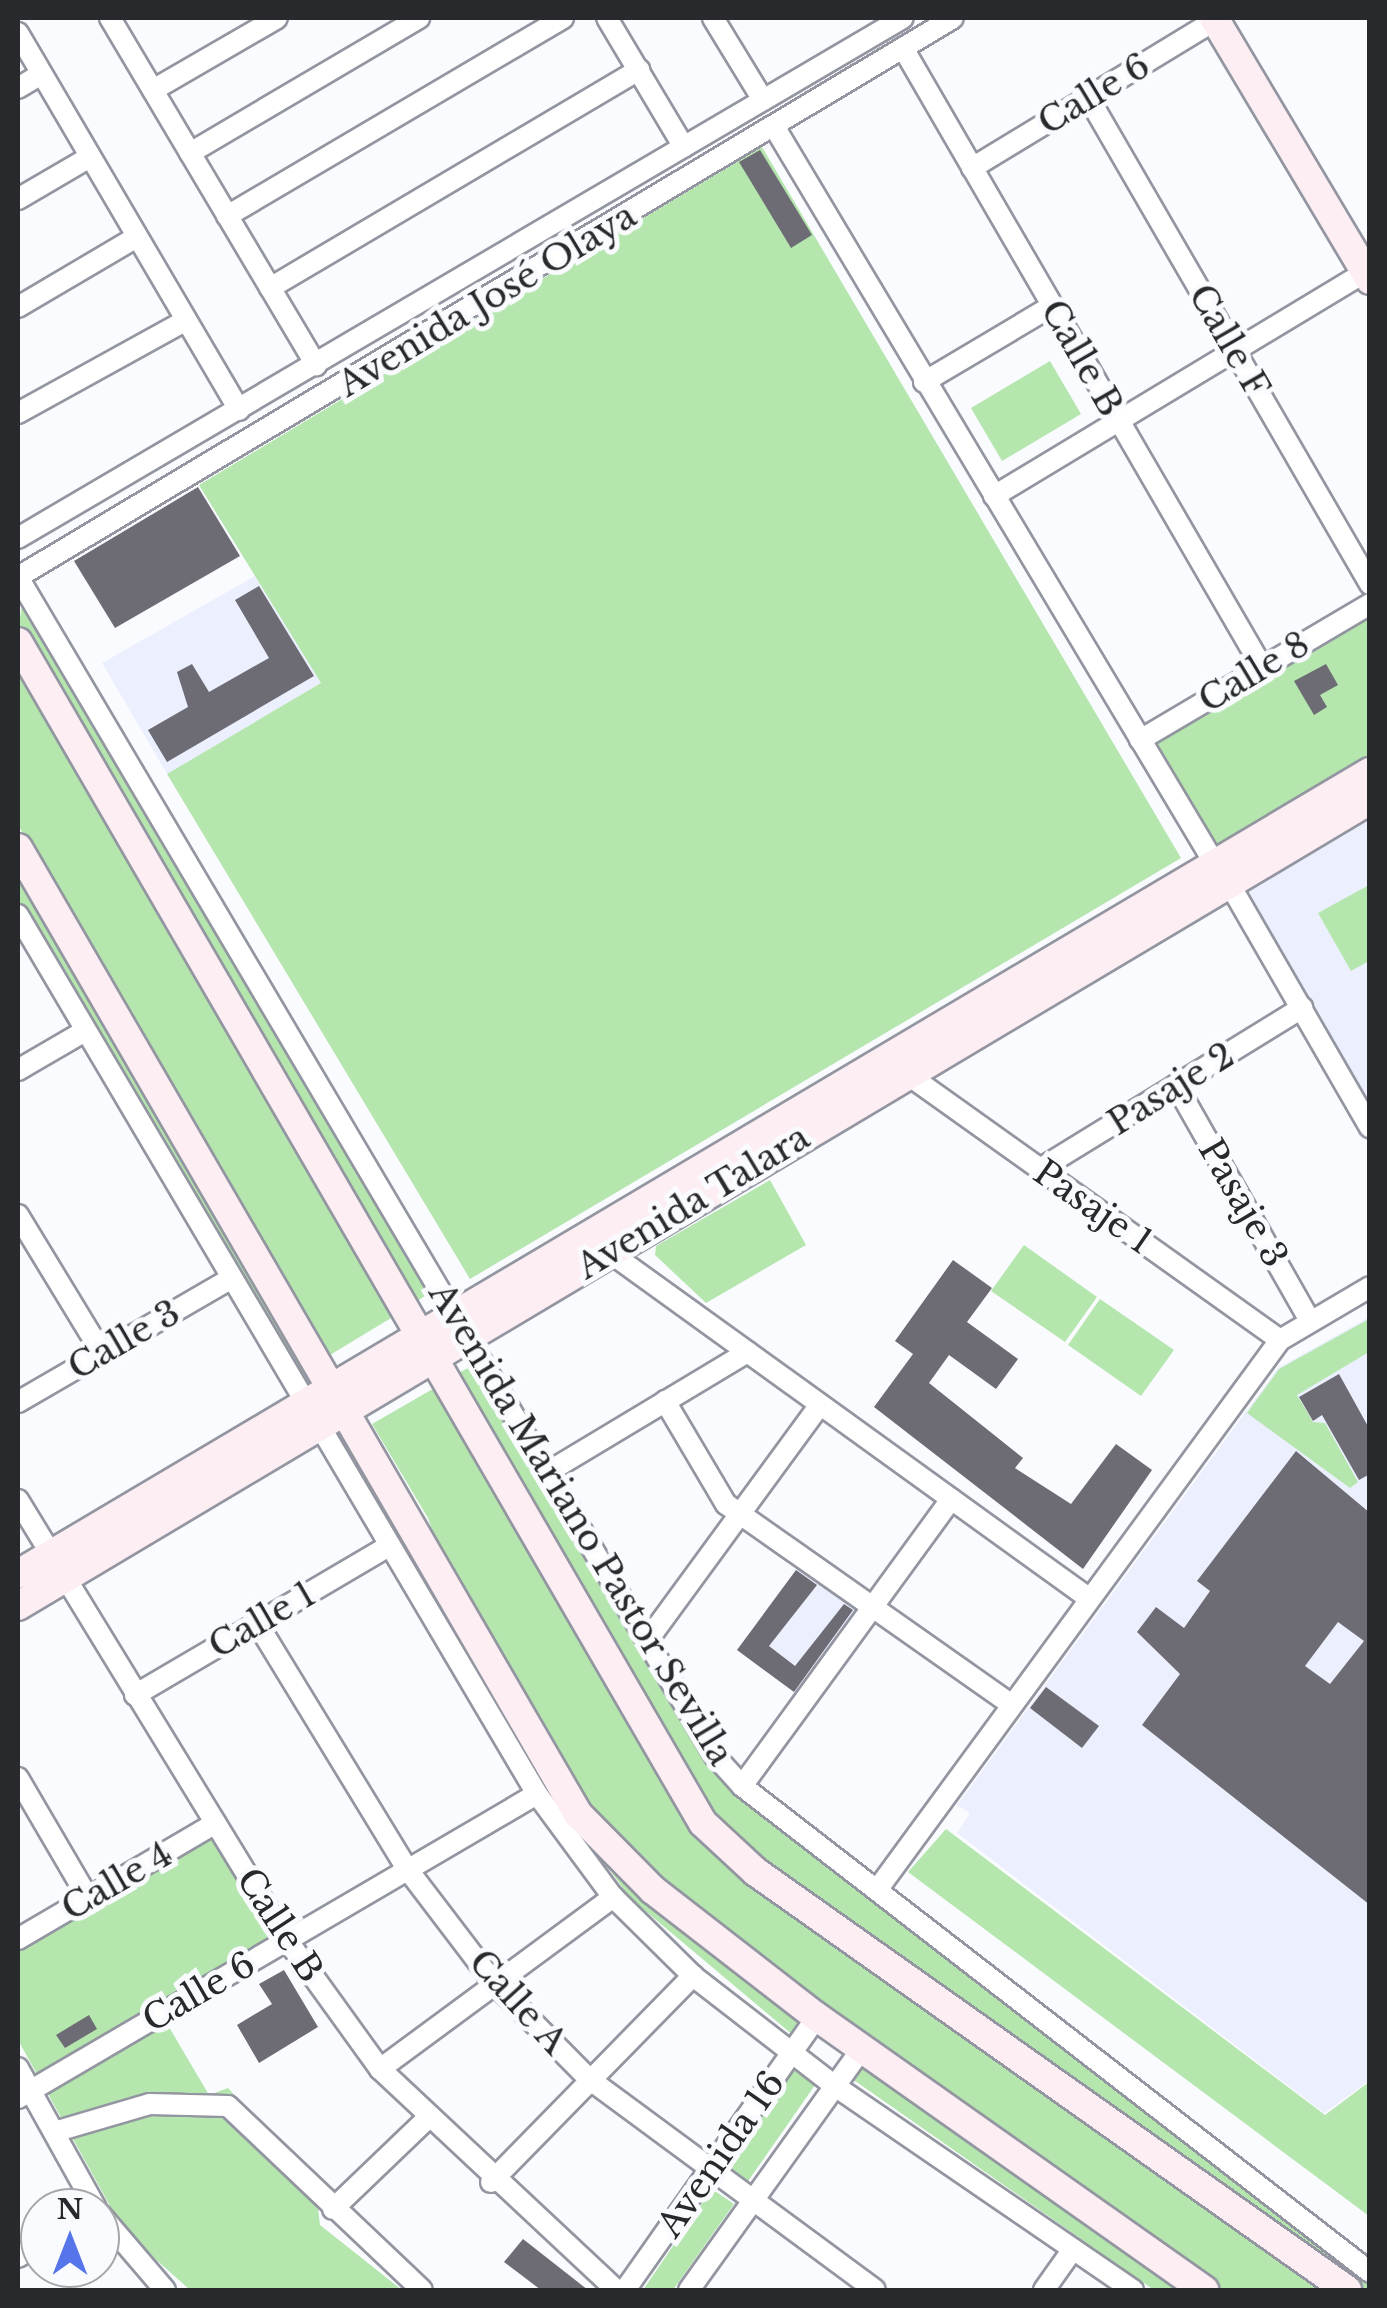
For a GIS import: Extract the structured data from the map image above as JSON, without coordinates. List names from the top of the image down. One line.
{"streets":{"main road":["Avenida Talara","Avenida Mariano Pastor Sevilla"],"street":["Calle 6","Avenida José Olaya","Calle F","Calle B","Calle 8","Pasaje 2","Pasaje 3","Pasaje 1","Calle 3","Calle 1","Calle 4","Calle A","Avenida 16"]},"crossings":[["Calle 6","Calle F"],["Calle 6","Calle B"],["Calle 6","Calle A"],["Avenida José Olaya","Calle B"],["Avenida José Olaya","Avenida Mariano Pastor Sevilla"],["Calle B","Calle 8"],["Calle B","Avenida Talara"],["Calle B","Calle 1"],["Calle B","Calle 4"],["Pasaje 2","Pasaje 3"],["Pasaje 2","Pasaje 1"],["Avenida Talara","Pasaje 1"],["Avenida Talara","Avenida Mariano Pastor Sevilla"],["Calle 1","Calle A"],["Calle A","Avenida 16"]],"north":"top"}
